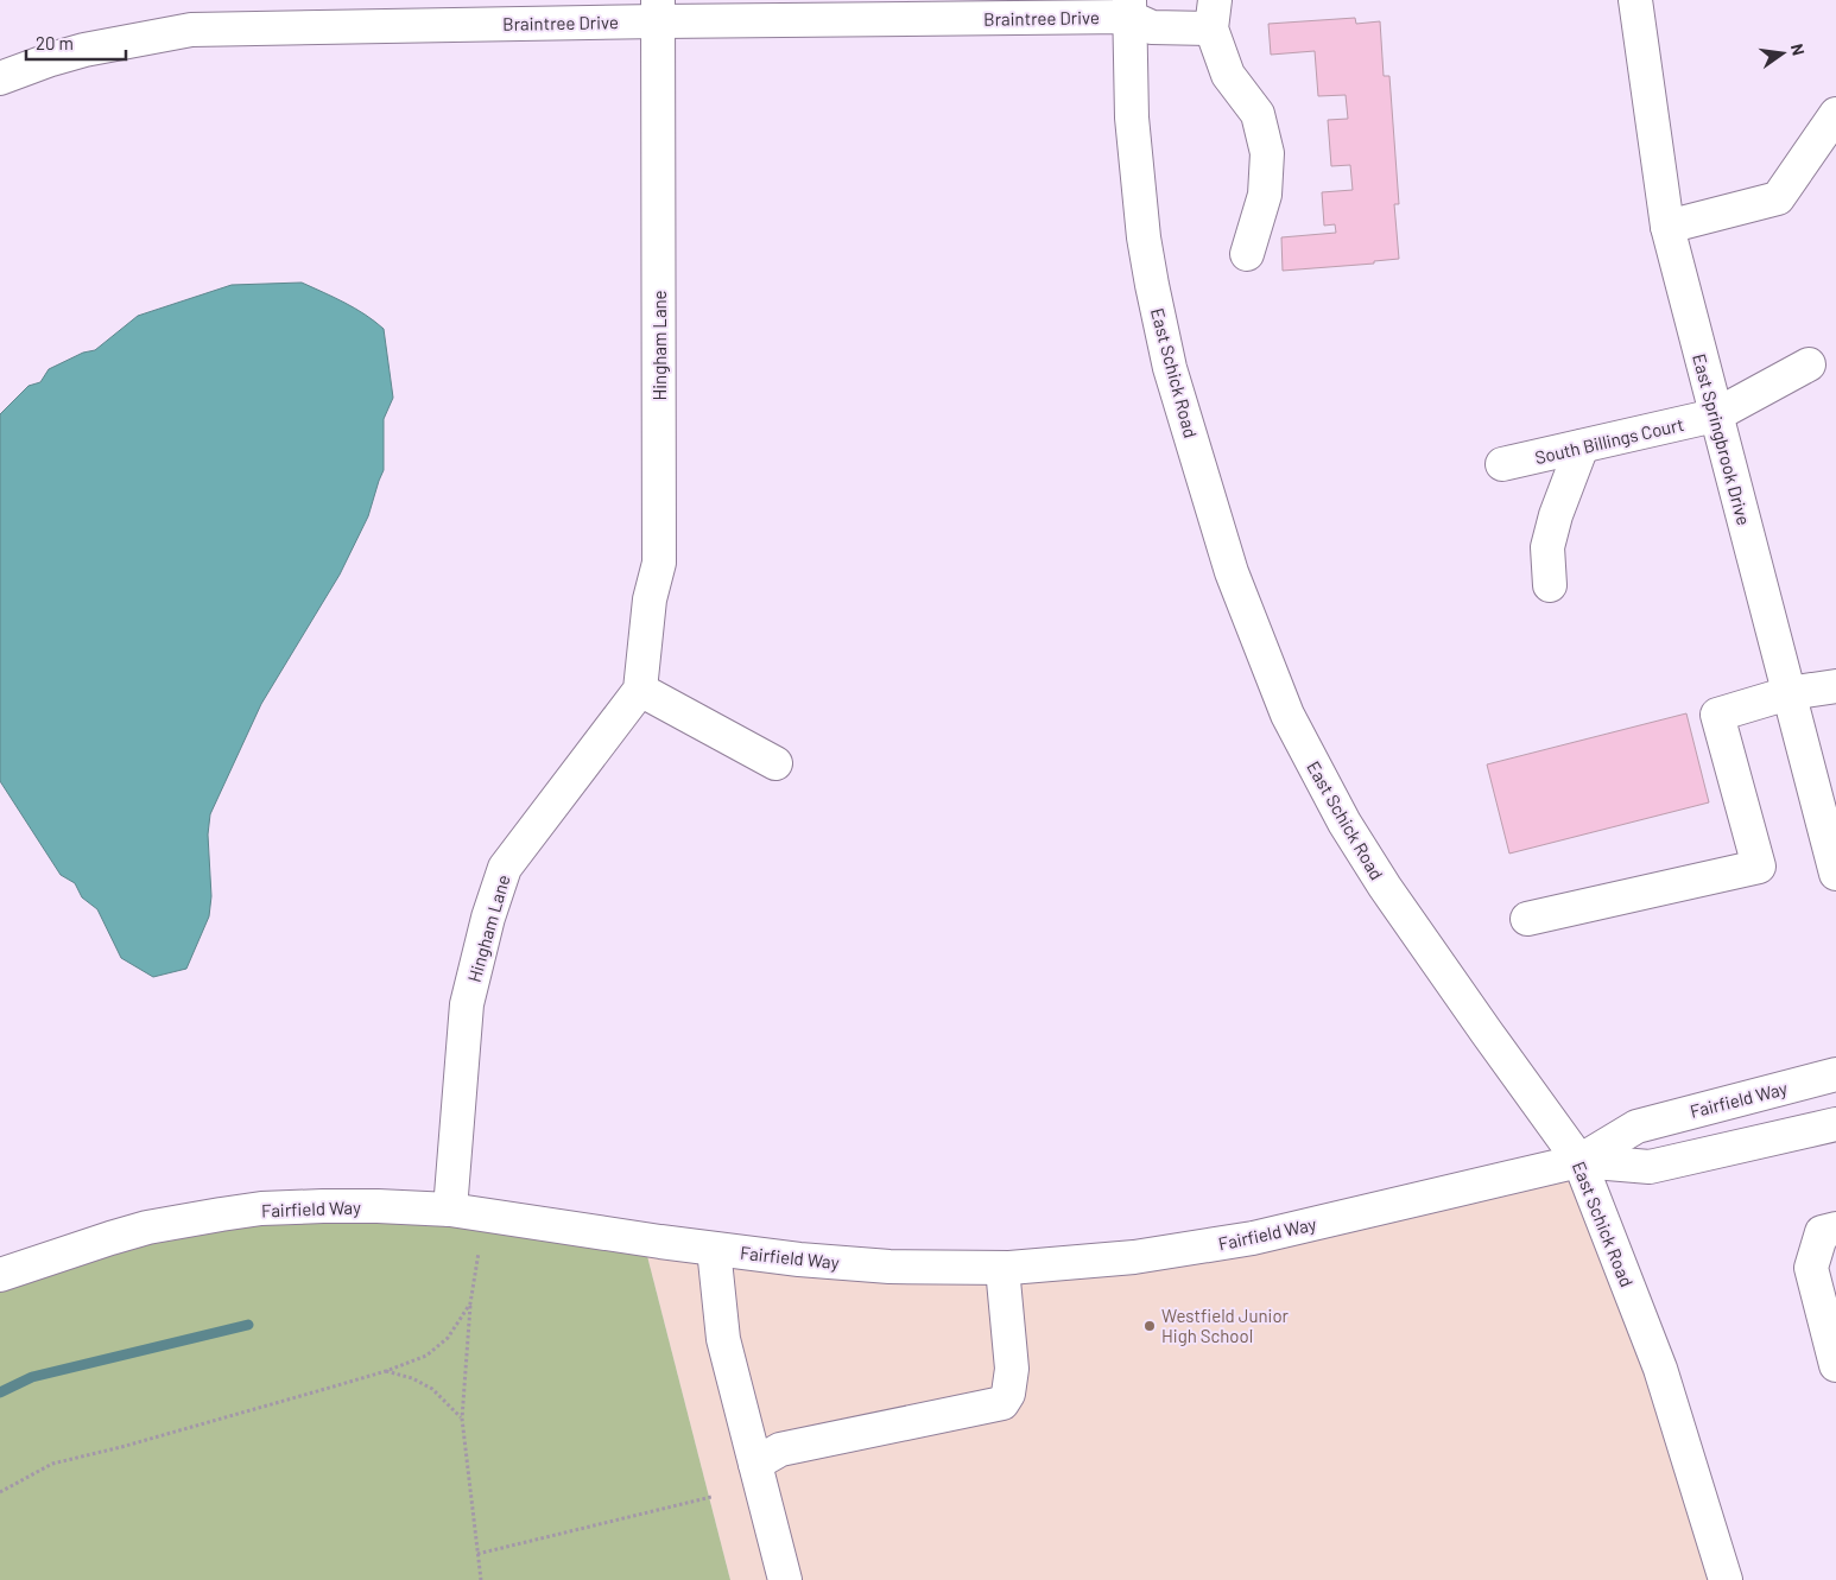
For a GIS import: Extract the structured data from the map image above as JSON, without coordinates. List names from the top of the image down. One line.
{"streets":{"street":["Braintree Drive","Hingham Lane","East Schick Road","East Springbrook Drive","South Billings Court","Fairfield Way"]},"crossings":[["Braintree Drive","Hingham Lane"],["Braintree Drive","East Schick Road"],["Hingham Lane","Fairfield Way"],["East Schick Road","Fairfield Way"],["East Springbrook Drive","South Billings Court"]],"places":["Westfield Junior High School"],"scale_bar":"20 m","north":"right"}
